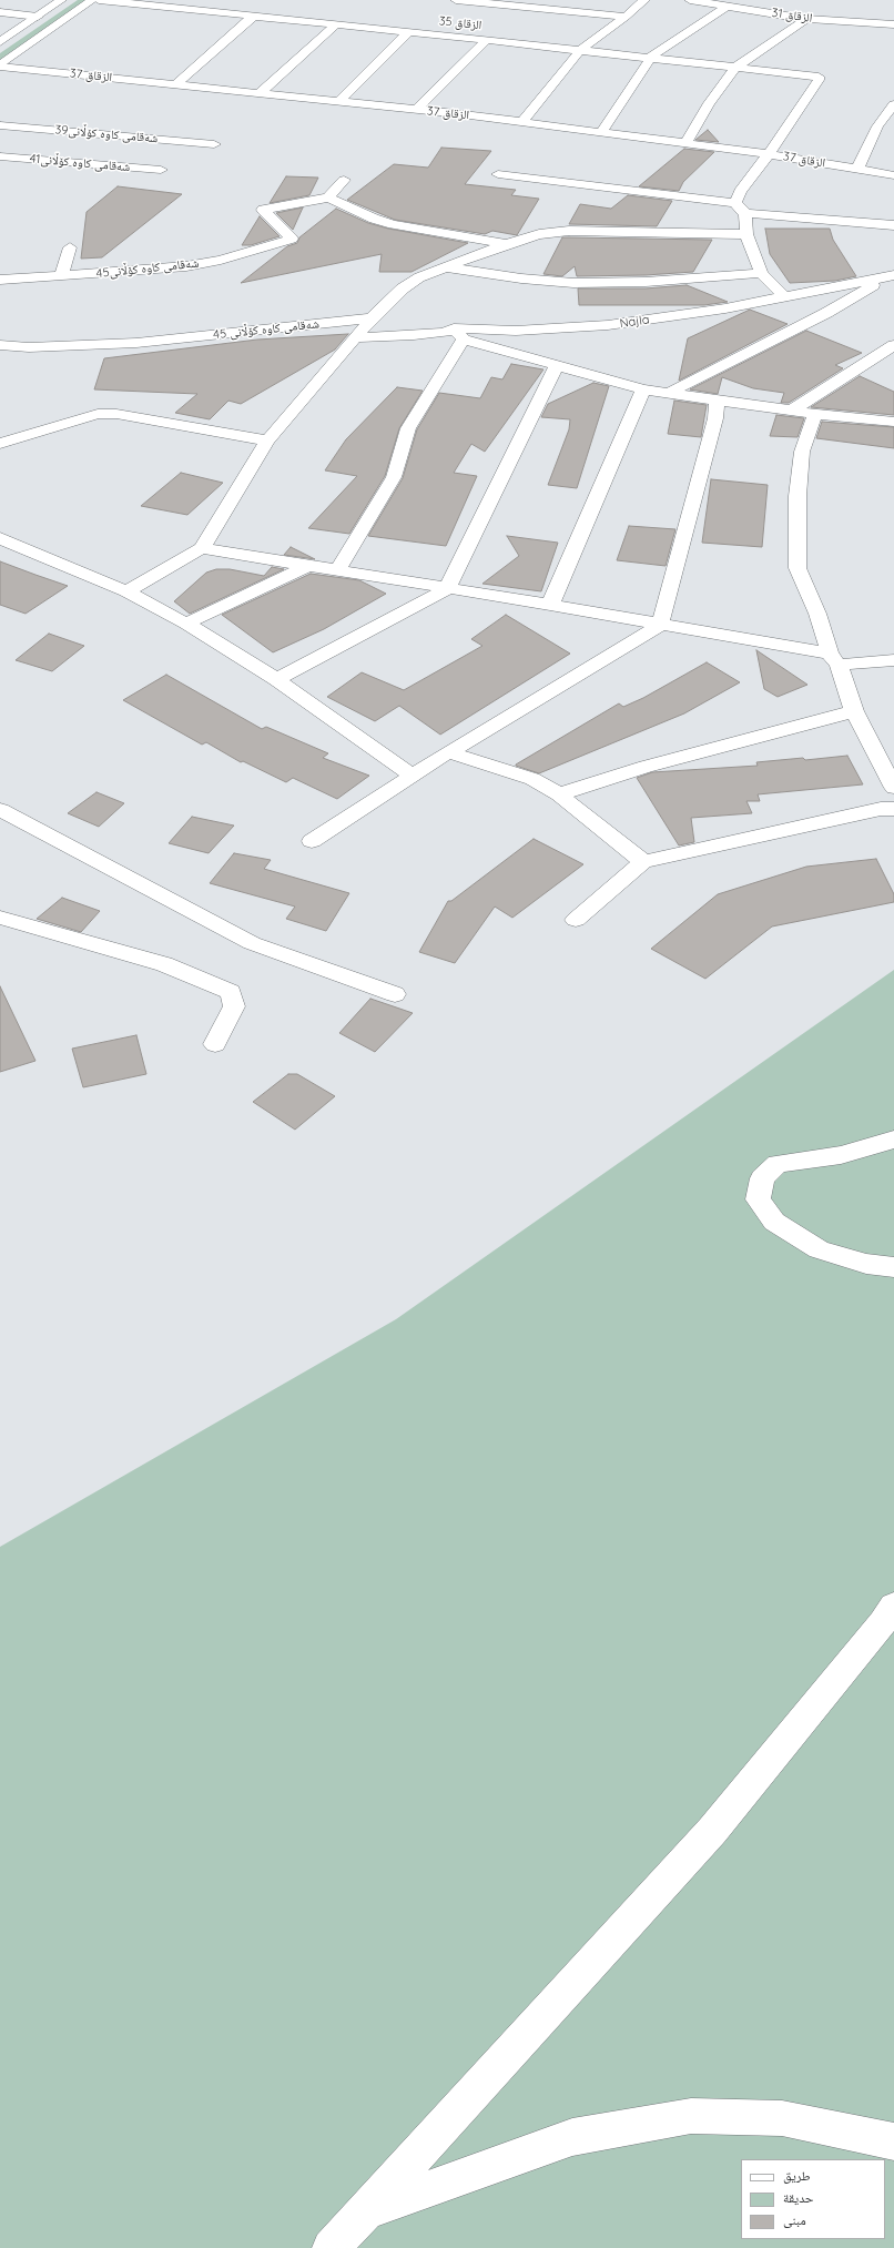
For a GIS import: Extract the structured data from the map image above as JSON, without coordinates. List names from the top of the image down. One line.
{"streets":{"street":["الزقاق 31","الزقاق 35","الزقاق 37","شەقامی کاوە کۆڵانی39","شەقامی کاوە کۆڵانی41","شەقامی کاوە کۆڵانی45","Najla","شەقامی کاوە کۆڵانی 45"]},"crossings":[["الزقاق 35","الزقاق 37"],["Najla","شەقامی کاوە کۆڵانی 45"]],"legend":["طريق","حديقة","مبنى"]}
